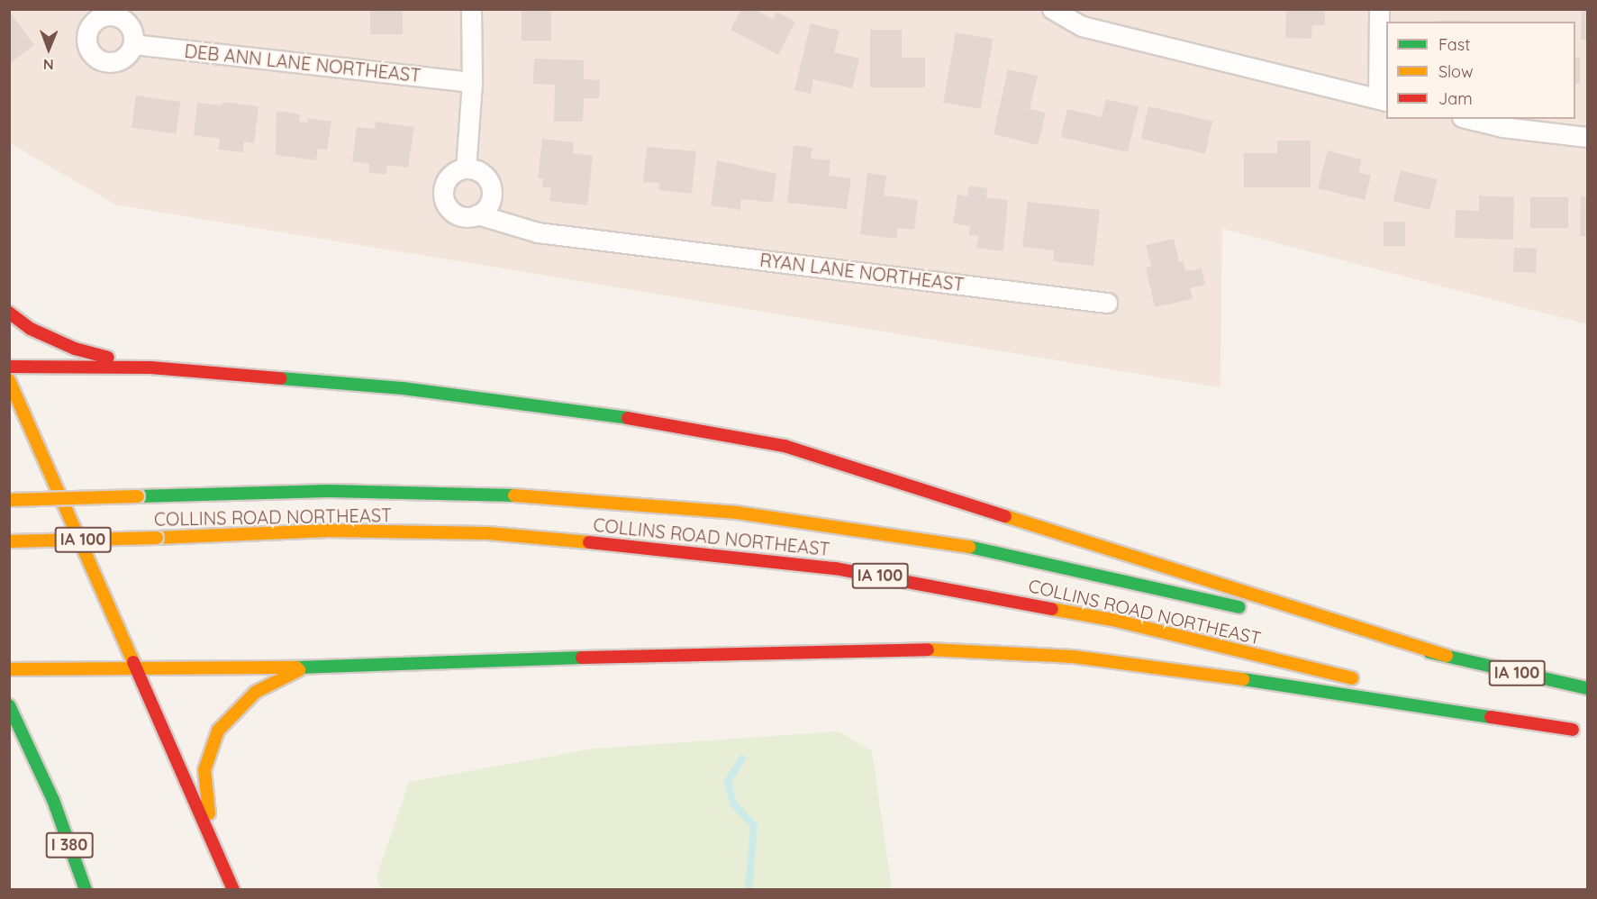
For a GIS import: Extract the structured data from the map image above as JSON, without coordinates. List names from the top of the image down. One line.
{"streets":{"highway":["COLLINS ROAD NORTHEAST","IA 100","I 380"],"street":["DEB ANN LANE NORTHEAST","RYAN LANE NORTHEAST"]},"legend":["Fast","Slow","Jam"],"north":"bottom"}
